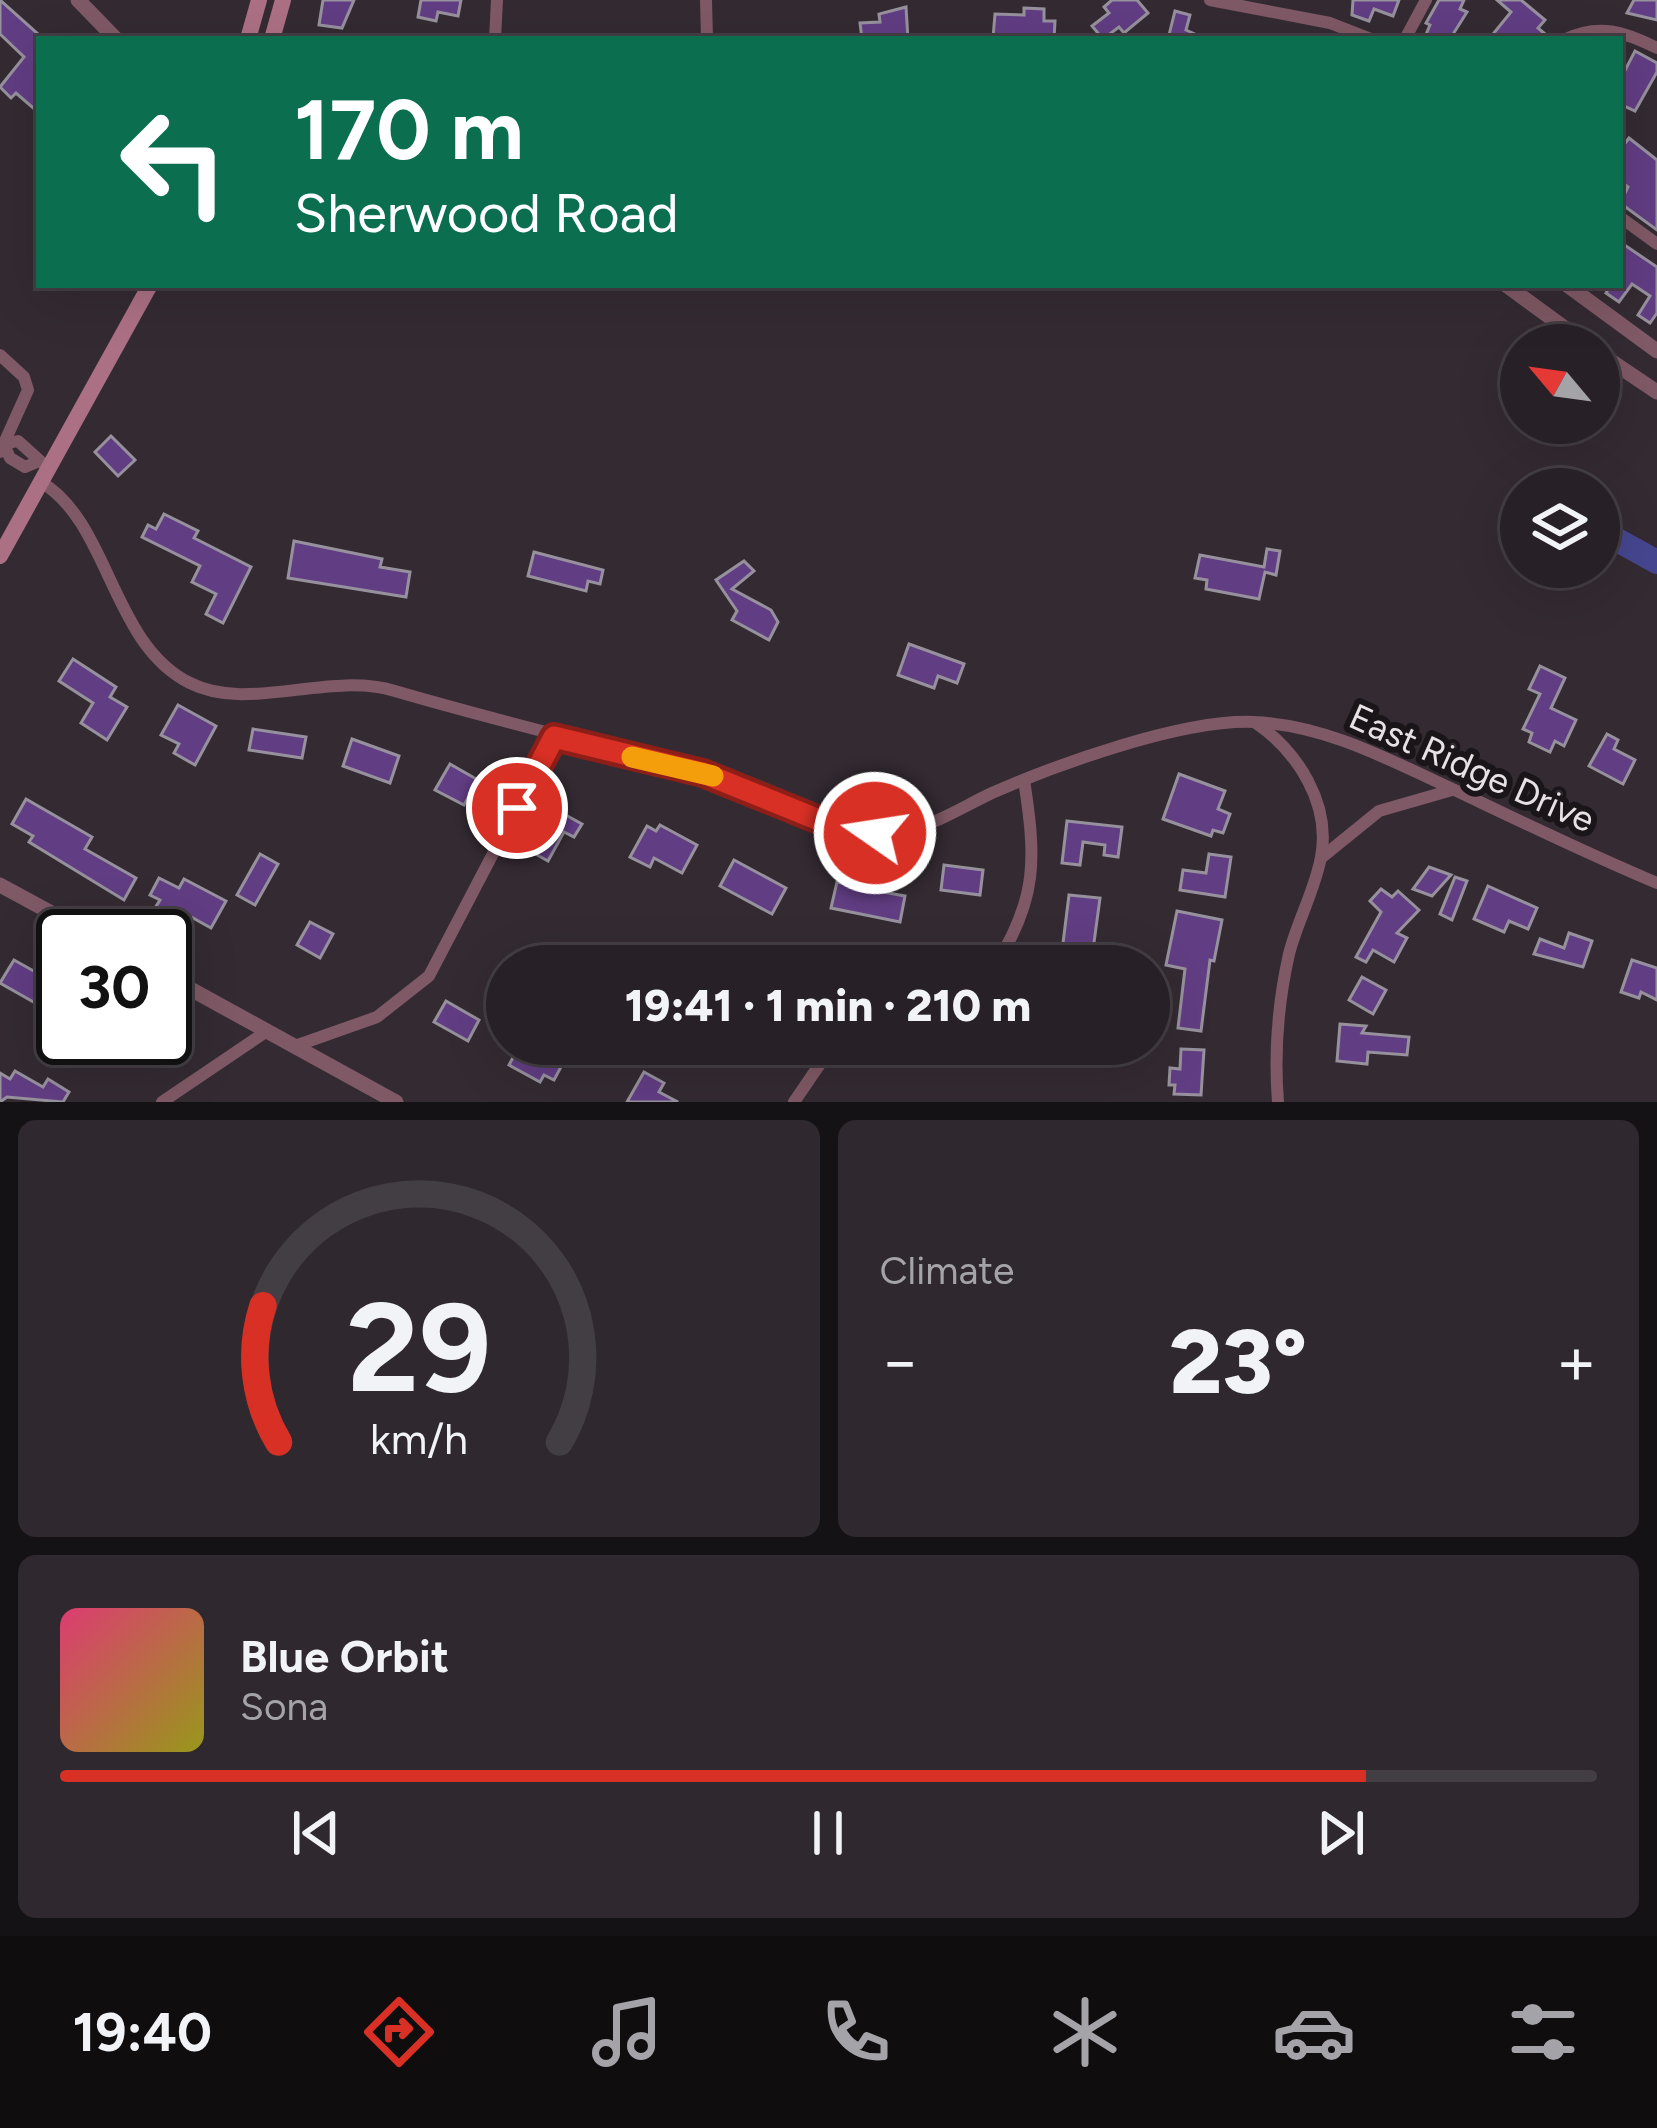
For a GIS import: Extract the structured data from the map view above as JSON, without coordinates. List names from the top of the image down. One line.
{"streets":{"street":["East Ridge Drive"]},"north":"top left","page":{"turn":["170 m","Sherwood Road"],"limit":"30","trip":"19:41 · 1 min · 210 m","tile":"Climate","heat":["−","23°","+"],"song":["Blue Orbit","Sona"],"tabs":"19:40","gauge":["29","km/h"]}}
